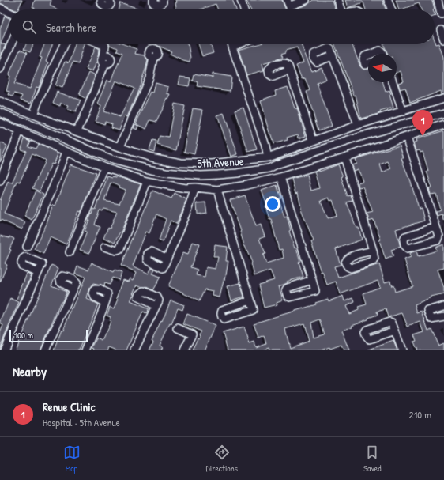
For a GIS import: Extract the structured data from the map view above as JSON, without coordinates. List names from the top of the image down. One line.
{"streets":{"street":["5th Avenue"]},"scale_bar":"100 m","north":"left","page":{"search":"Search here","pins":"1","scale":"100 m","heading":"Nearby","list":[{"mark":"1","name":"Renue Clinic","note":"Hospital · 5th Avenue","value":"210 m"}],"nav":["Map","Directions","Saved"]}}
